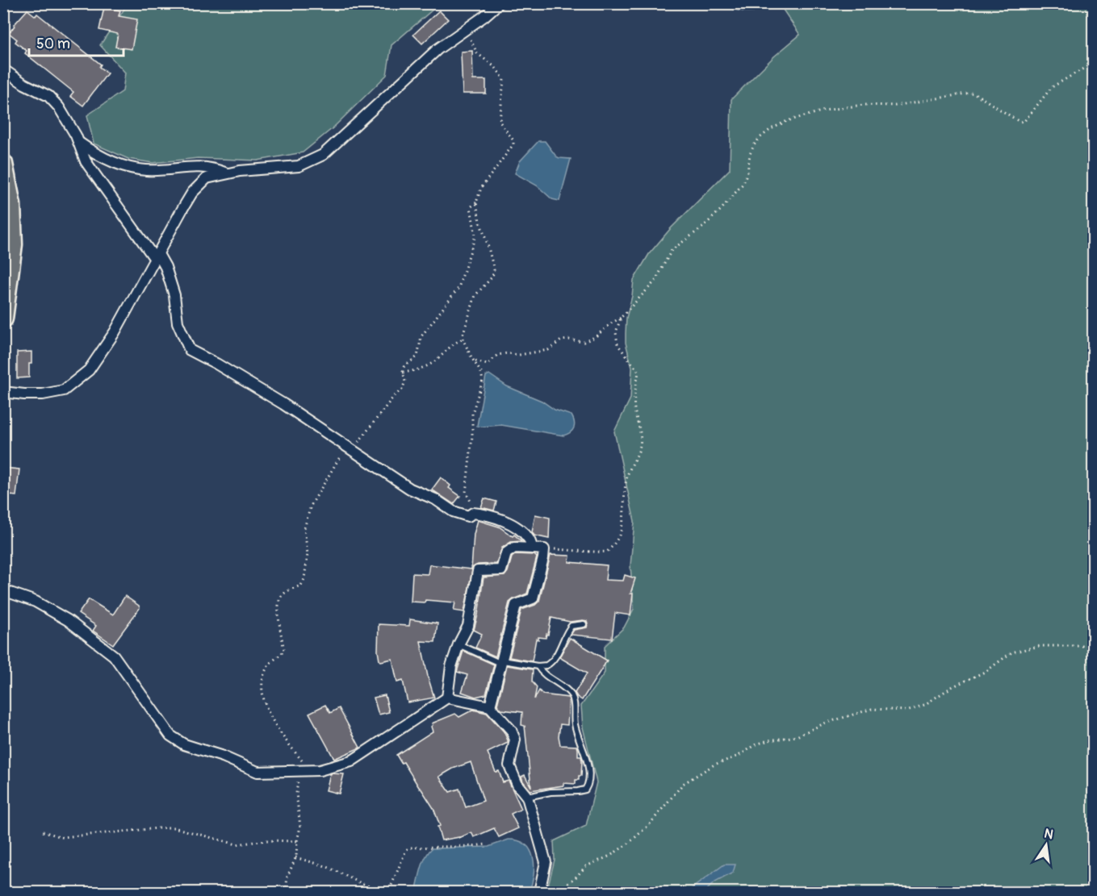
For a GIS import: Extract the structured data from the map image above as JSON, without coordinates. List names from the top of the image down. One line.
{"scale_bar":"50 m","north":"top"}
